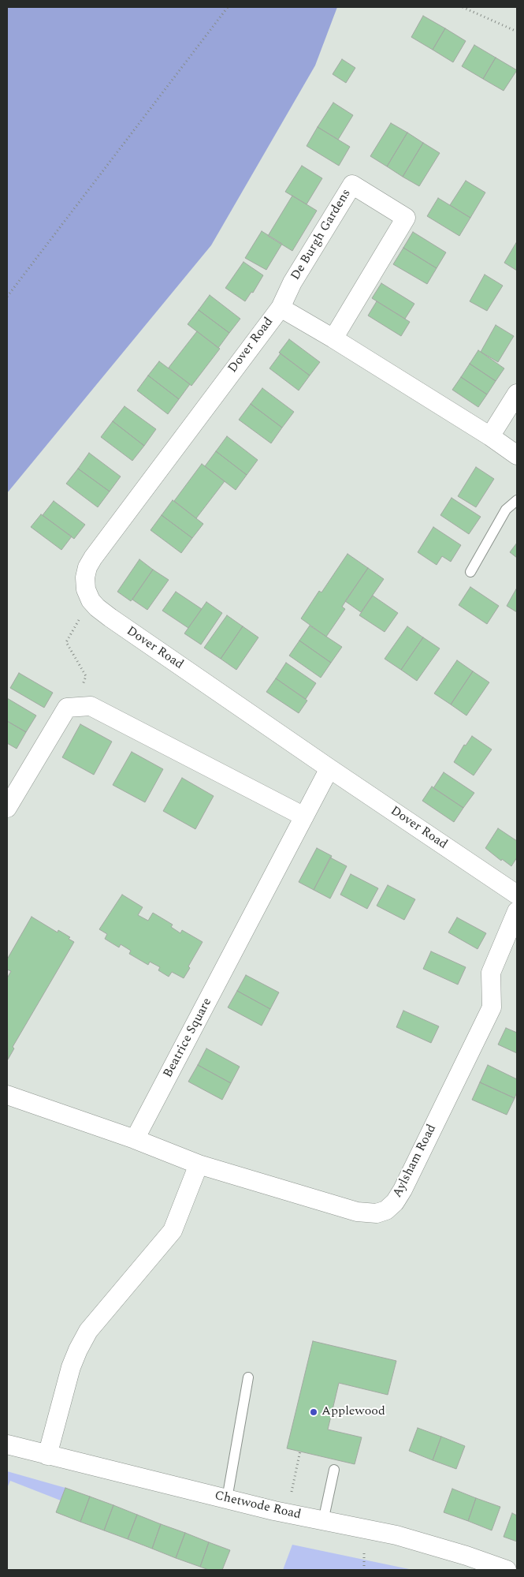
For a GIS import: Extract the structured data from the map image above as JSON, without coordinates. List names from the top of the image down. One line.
{"streets":{"street":["De Burgh Gardens","Dover Road","Beatrice Square","Aylsham Road","Chetwode Road"]},"crossings":[["De Burgh Gardens","Dover Road"],["Dover Road","Beatrice Square"],["Beatrice Square","Aylsham Road"]],"places":["Applewood"]}
